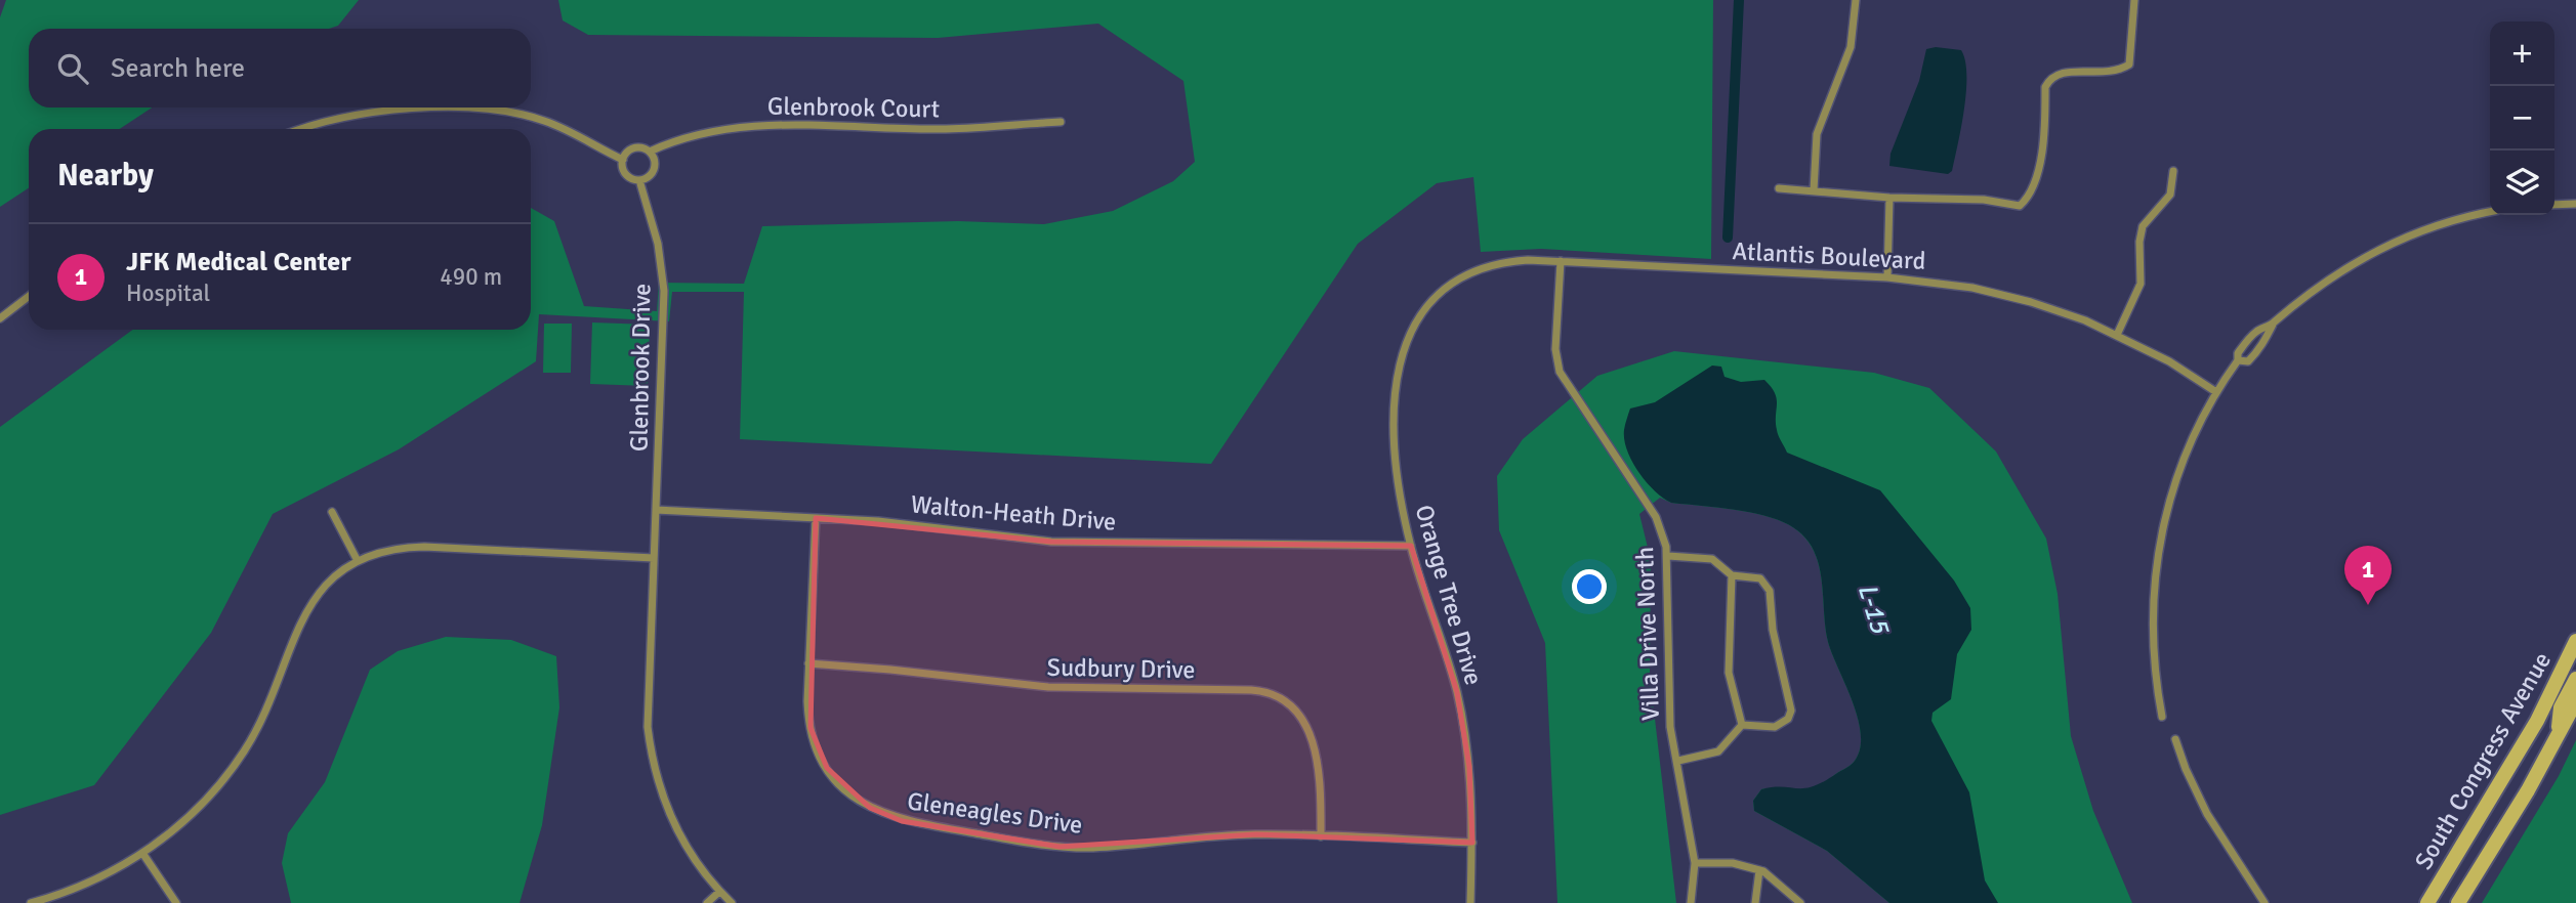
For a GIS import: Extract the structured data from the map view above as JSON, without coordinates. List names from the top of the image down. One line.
{"streets":{"main road":["South Congress Avenue"],"street":["Glenbrook Court","Atlantis Boulevard","Glenbrook Drive","Walton-Heath Drive","Orange Tree Drive","Villa Drive North","Sudbury Drive","Gleneagles Drive"]},"crossings":[["Glenbrook Court","Glenbrook Drive"],["Atlantis Boulevard","Orange Tree Drive"],["Atlantis Boulevard","Villa Drive North"],["Glenbrook Drive","Walton-Heath Drive"],["Walton-Heath Drive","Orange Tree Drive"],["Walton-Heath Drive","Gleneagles Drive"],["Orange Tree Drive","Gleneagles Drive"],["Sudbury Drive","Gleneagles Drive"]],"water":["L-15"],"page":{"map_buttons":["+","−"],"search":"Search here","heading":"Nearby","list":[{"mark":"1","name":"JFK Medical Center","note":"Hospital","value":"490 m"}],"pins":"1"}}
